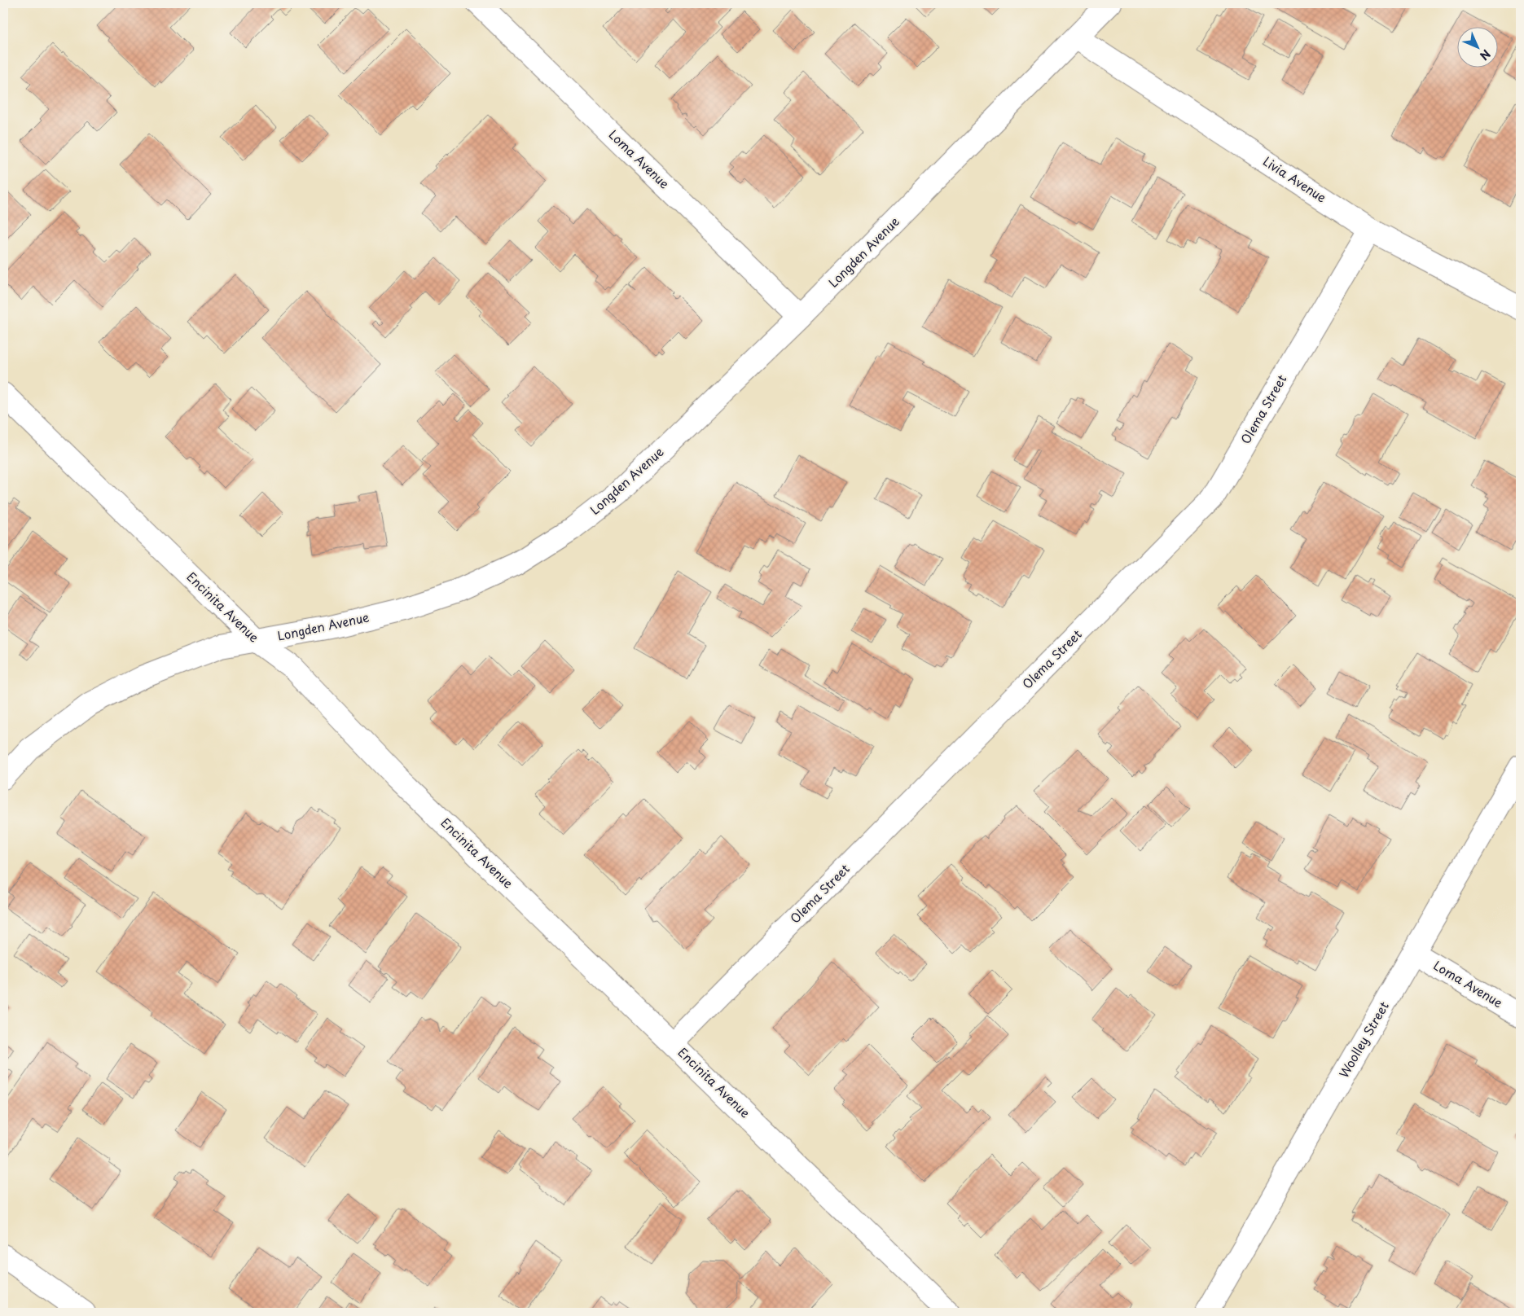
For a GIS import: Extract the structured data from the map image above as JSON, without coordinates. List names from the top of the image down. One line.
{"streets":{"street":["Loma Avenue","Livia Avenue","Longden Avenue","Olema Street","Encinita Avenue","Woolley Street"]},"crossings":[["Loma Avenue","Longden Avenue"],["Loma Avenue","Woolley Street"],["Livia Avenue","Longden Avenue"],["Livia Avenue","Olema Street"],["Longden Avenue","Encinita Avenue"],["Olema Street","Encinita Avenue"]],"north":"bottom right"}
